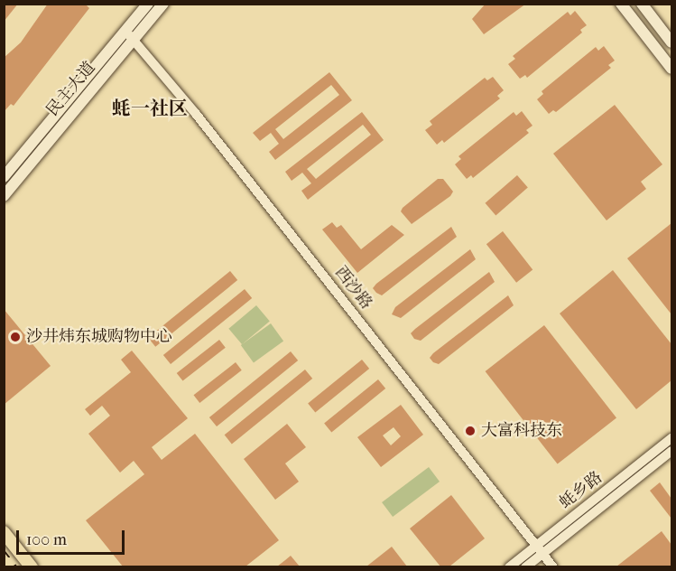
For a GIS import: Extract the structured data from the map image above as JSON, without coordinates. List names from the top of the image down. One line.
{"streets":{"main road":["民主大道"],"street":["西沙路","蚝乡路"]},"crossings":[["民主大道","西沙路"],["西沙路","蚝乡路"]],"districts":["蚝一社区"],"places":["沙井炜东城购物中心","大富科技东"],"scale_bar":"100 m"}
